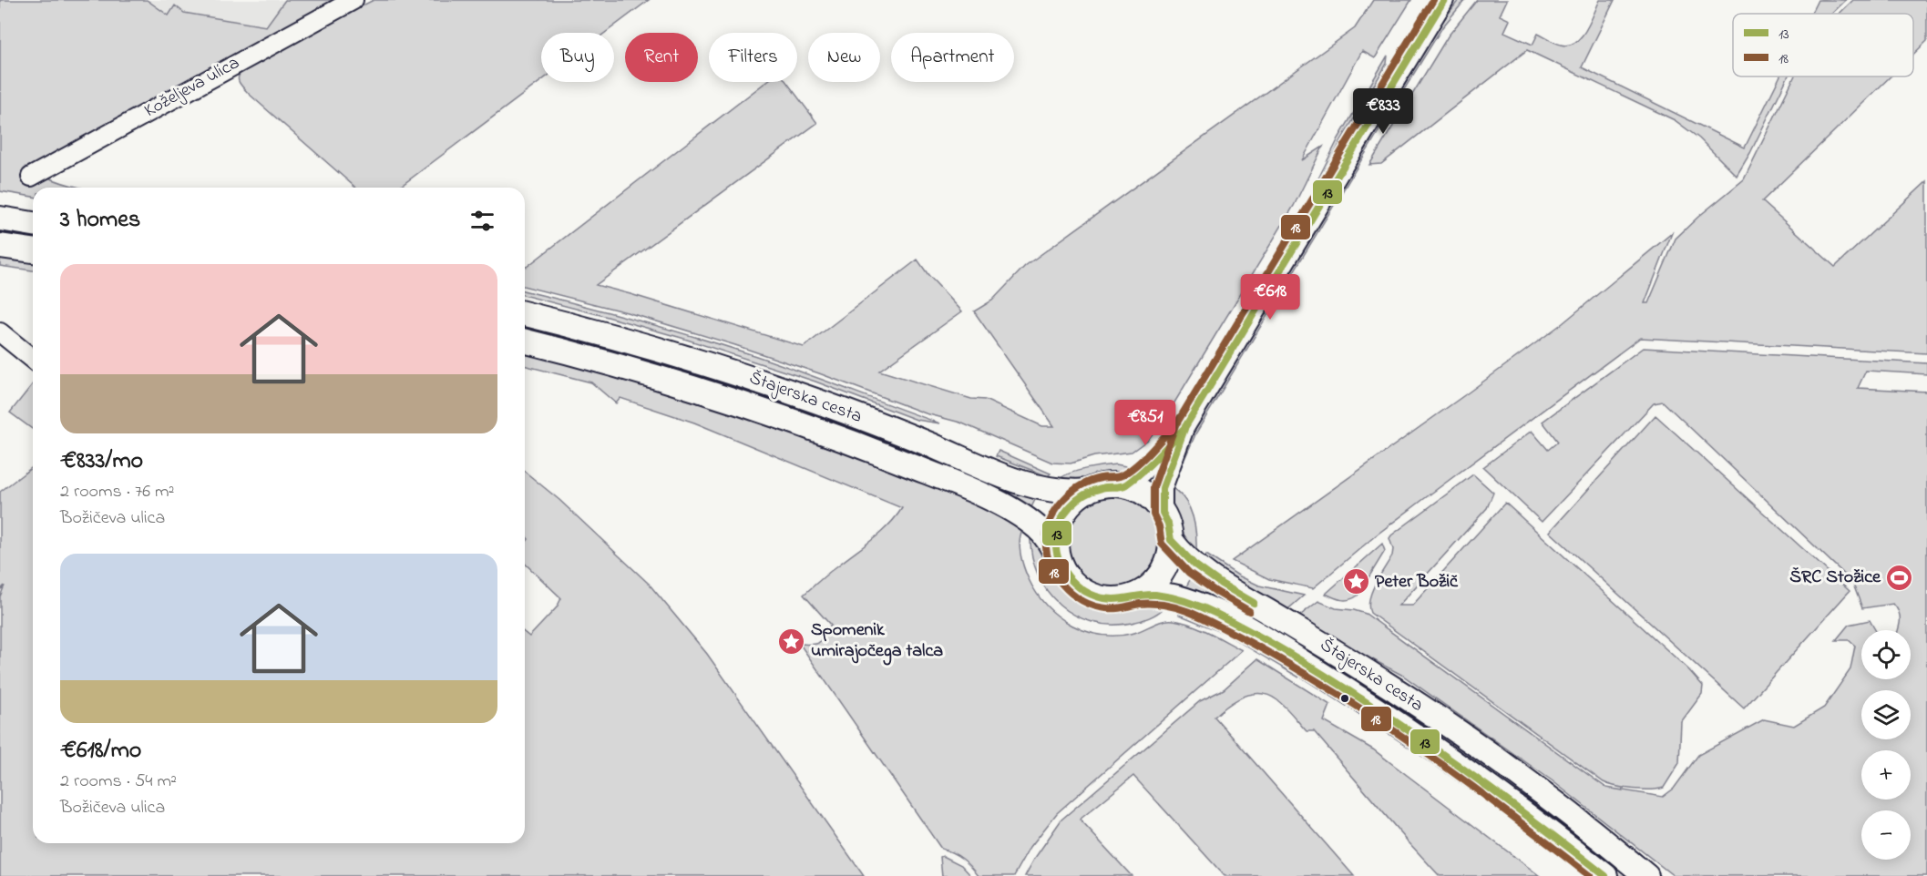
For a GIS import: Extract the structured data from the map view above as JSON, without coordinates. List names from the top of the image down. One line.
{"streets":{"main road":["Štajerska cesta"],"street":["Koželjeva ulica"]},"places":{"sports":["ŠRC Stožice"],"place":["Peter Božič","Spomenik umirajočega talca"]},"lines":["transit line 13","transit line 18"],"legend":["13","18"],"page":{"chip":["Buy","Rent","Filters","New","Apartment"],"price":["€833","€618","€851"],"heading":"3 homes","list":[{"name":"€833/mo","note":"2 rooms · 76 m² · Božičeva ulica"},{"name":"€618/mo","note":"2 rooms · 54 m² · Božičeva ulica"}],"map_buttons":["+","−"]}}
